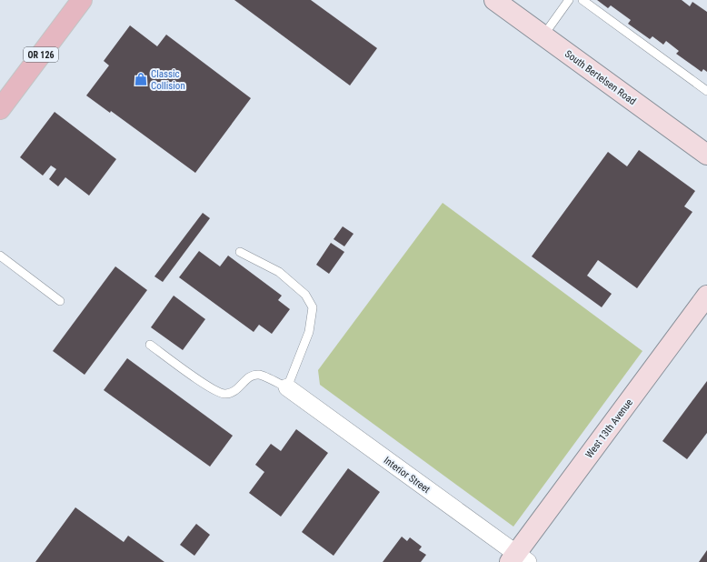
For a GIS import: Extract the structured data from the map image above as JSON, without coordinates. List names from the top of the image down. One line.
{"streets":{"main road":["OR 126"],"street":["South Bertelsen Road","West 13th Avenue","Interior Street"]},"crossings":[["West 13th Avenue","Interior Street"]],"places":{"shop":["Classic Collision"]}}
